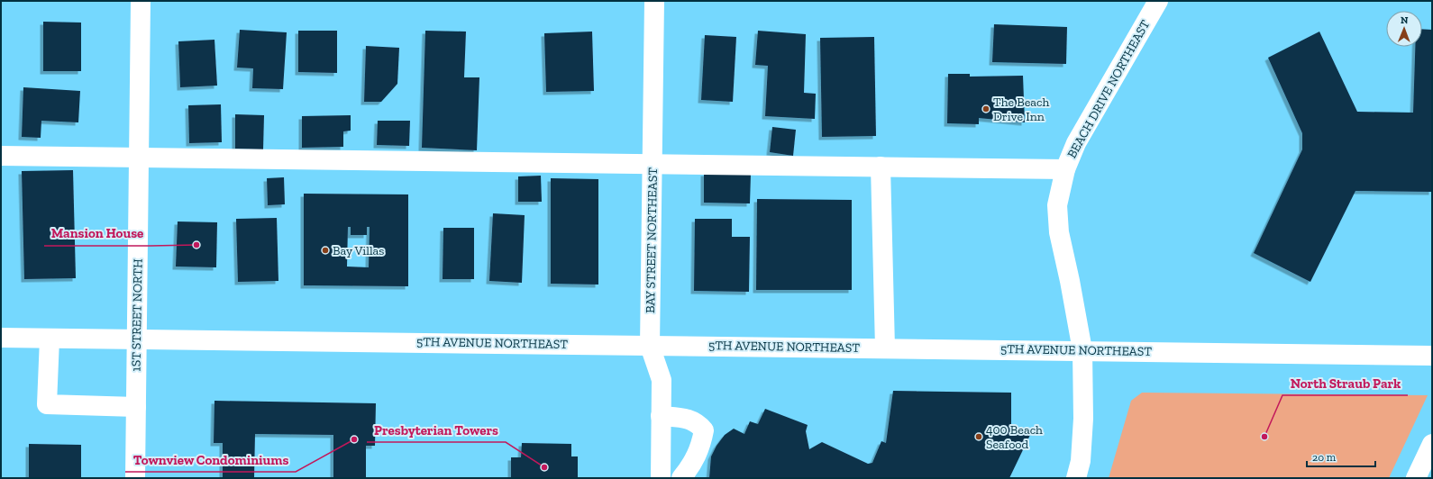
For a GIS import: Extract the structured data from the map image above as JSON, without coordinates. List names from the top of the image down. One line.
{"streets":{"street":["BEACH DRIVE NORTHEAST","BAY STREET NORTHEAST","1ST STREET NORTH","5TH AVENUE NORTHEAST"]},"crossings":[["BEACH DRIVE NORTHEAST","5TH AVENUE NORTHEAST"],["BAY STREET NORTHEAST","5TH AVENUE NORTHEAST"],["1ST STREET NORTH","5TH AVENUE NORTHEAST"]],"places":["The Beach Drive Inn","Mansion House","Bay Villas","400 Beach Seafood","North Straub Park","Townview Condominiums","Presbyterian Towers"],"scale_bar":"20 m","north":"top"}
